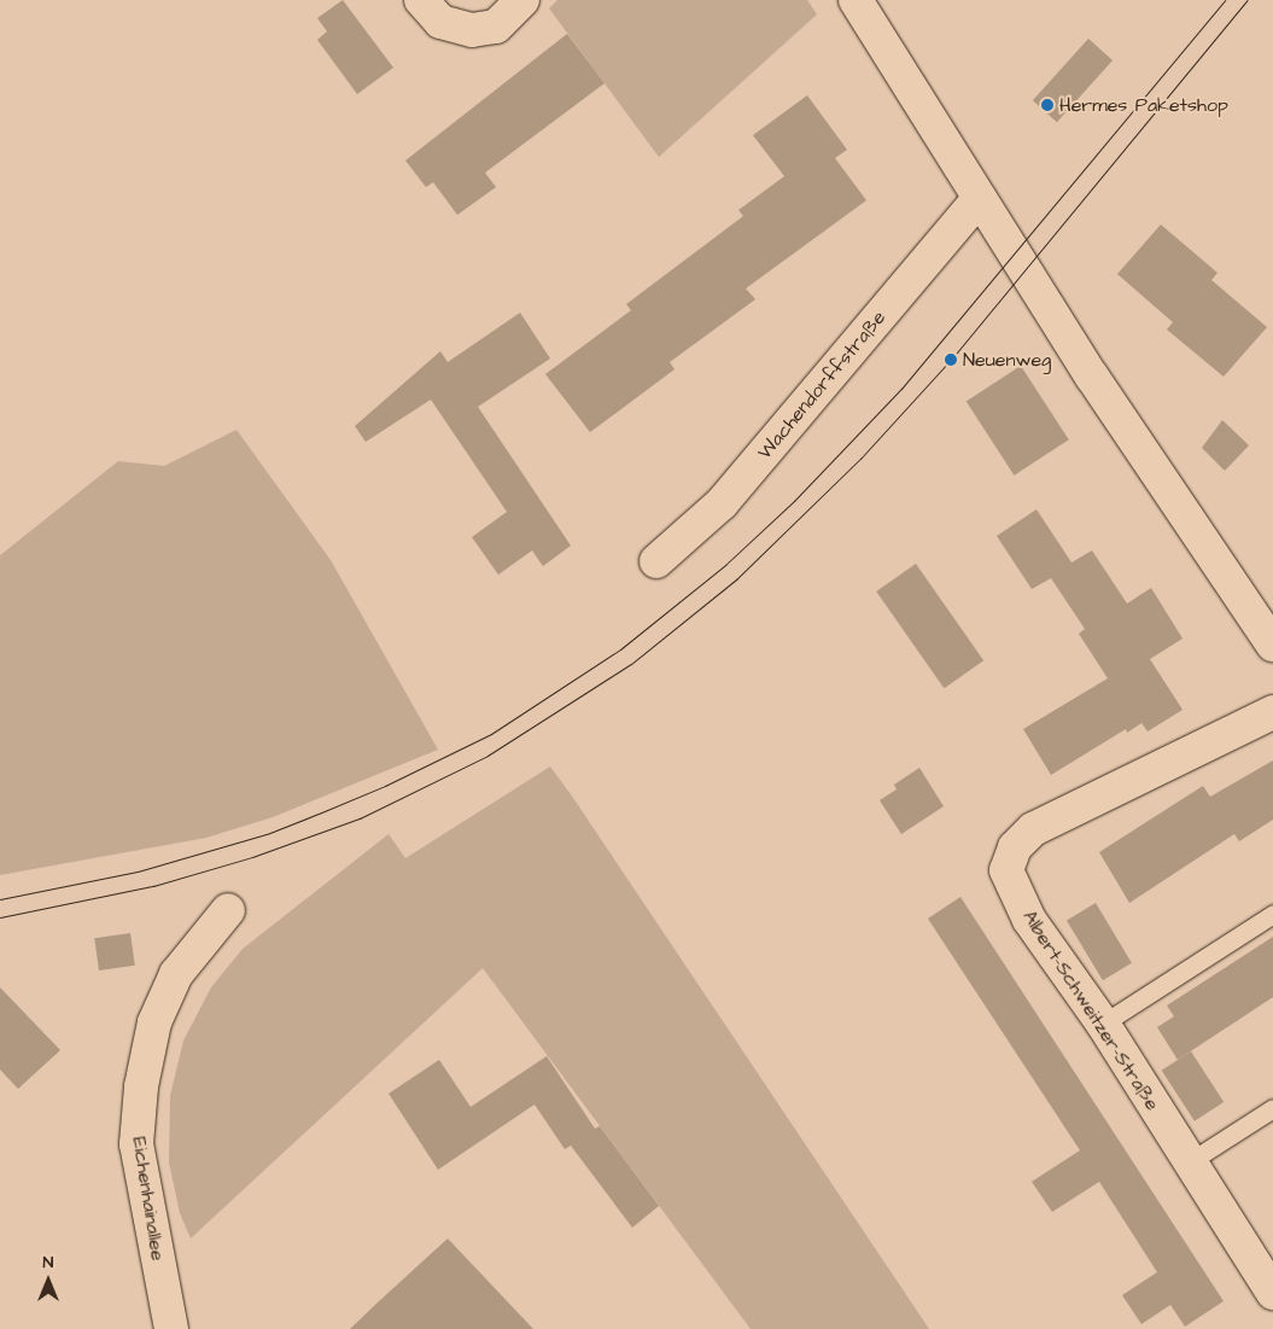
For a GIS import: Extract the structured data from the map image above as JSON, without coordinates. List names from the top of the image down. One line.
{"streets":{"street":["Wachendorffstraße","Albert-Schweitzer-Straße","Eichenhainallee"]},"places":["Hermes Paketshop","Neuenweg"],"north":"top"}
